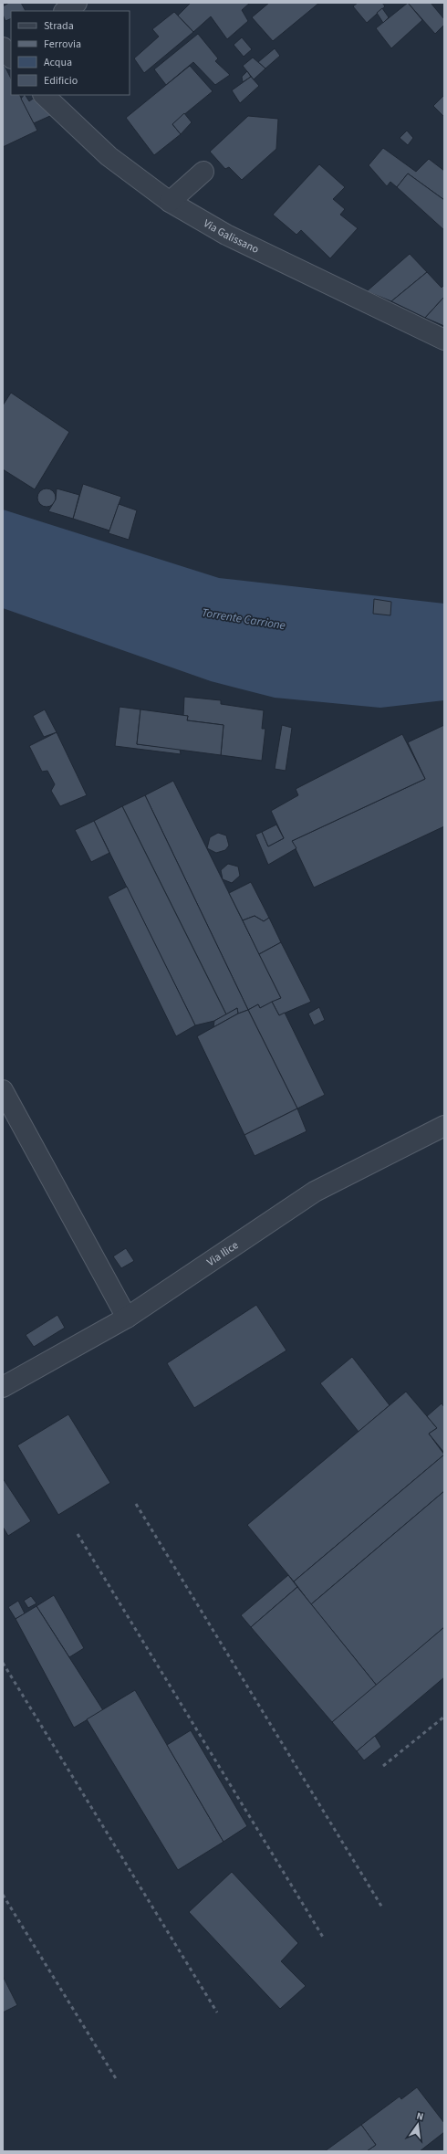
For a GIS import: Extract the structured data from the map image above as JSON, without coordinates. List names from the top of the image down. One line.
{"streets":{"street":["Via Galissano","Via Ilice"]},"water":["Torrente Carrione"],"legend":["Strada","Ferrovia","Acqua","Edificio"],"north":"top"}
